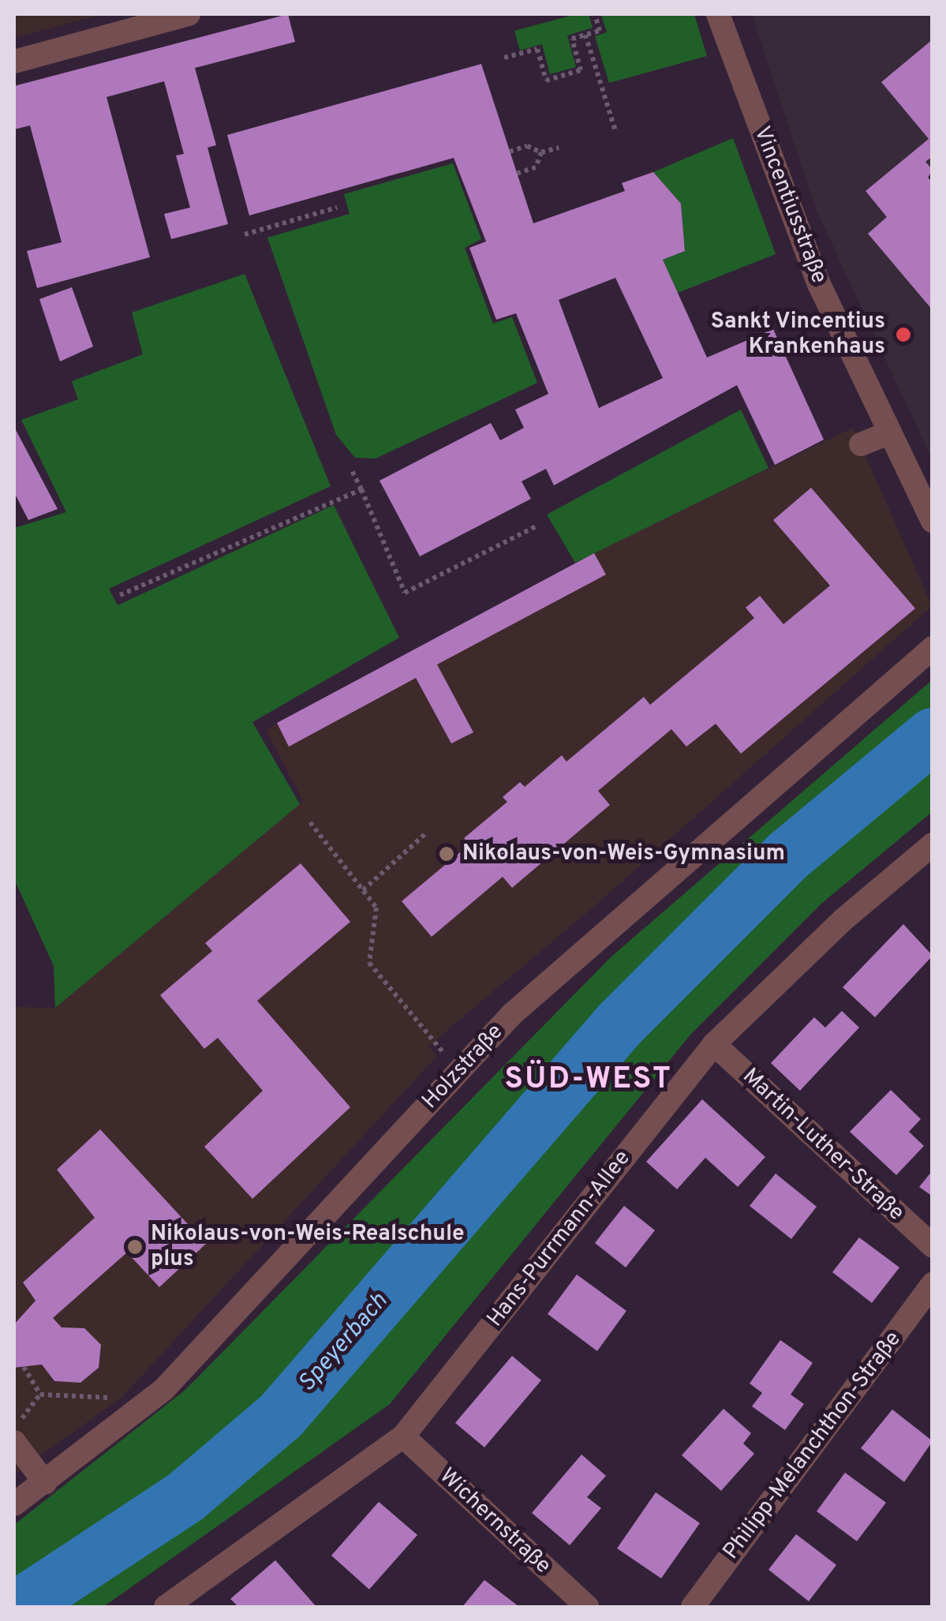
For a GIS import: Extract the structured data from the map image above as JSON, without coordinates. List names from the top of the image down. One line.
{"streets":{"street":["Vincentiusstraße","Holzstraße","Martin-Luther-Straße","Hans-Purrmann-Allee","Philipp-Melanchthon-Straße","Wichernstraße"]},"crossings":[["Martin-Luther-Straße","Hans-Purrmann-Allee"],["Hans-Purrmann-Allee","Wichernstraße"]],"districts":["SÜD-WEST"],"water":["Speyerbach"],"places":["Sankt Vincentius Krankenhaus","Nikolaus-von-Weis-Gymnasium","Nikolaus-von-Weis-Realschule plus"]}
